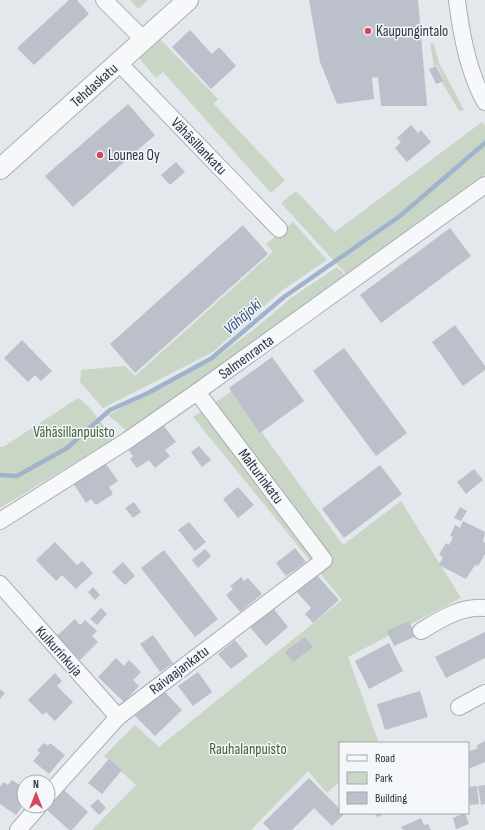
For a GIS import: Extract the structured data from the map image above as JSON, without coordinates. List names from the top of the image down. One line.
{"streets":{"street":["Tehdaskatu","Vähäsillankatu","Salmenranta","Malturinkatu","Kulkurinkuja","Raivaajankatu"]},"crossings":[["Tehdaskatu","Vähäsillankatu"],["Salmenranta","Malturinkatu"],["Malturinkatu","Raivaajankatu"],["Kulkurinkuja","Raivaajankatu"]],"water":["Vähäjoki"],"parks":["Vähäsillanpuisto","Rauhalanpuisto"],"places":["Kaupungintalo","Lounea Oy"],"legend":["Road","Park","Building"],"north":"top"}
